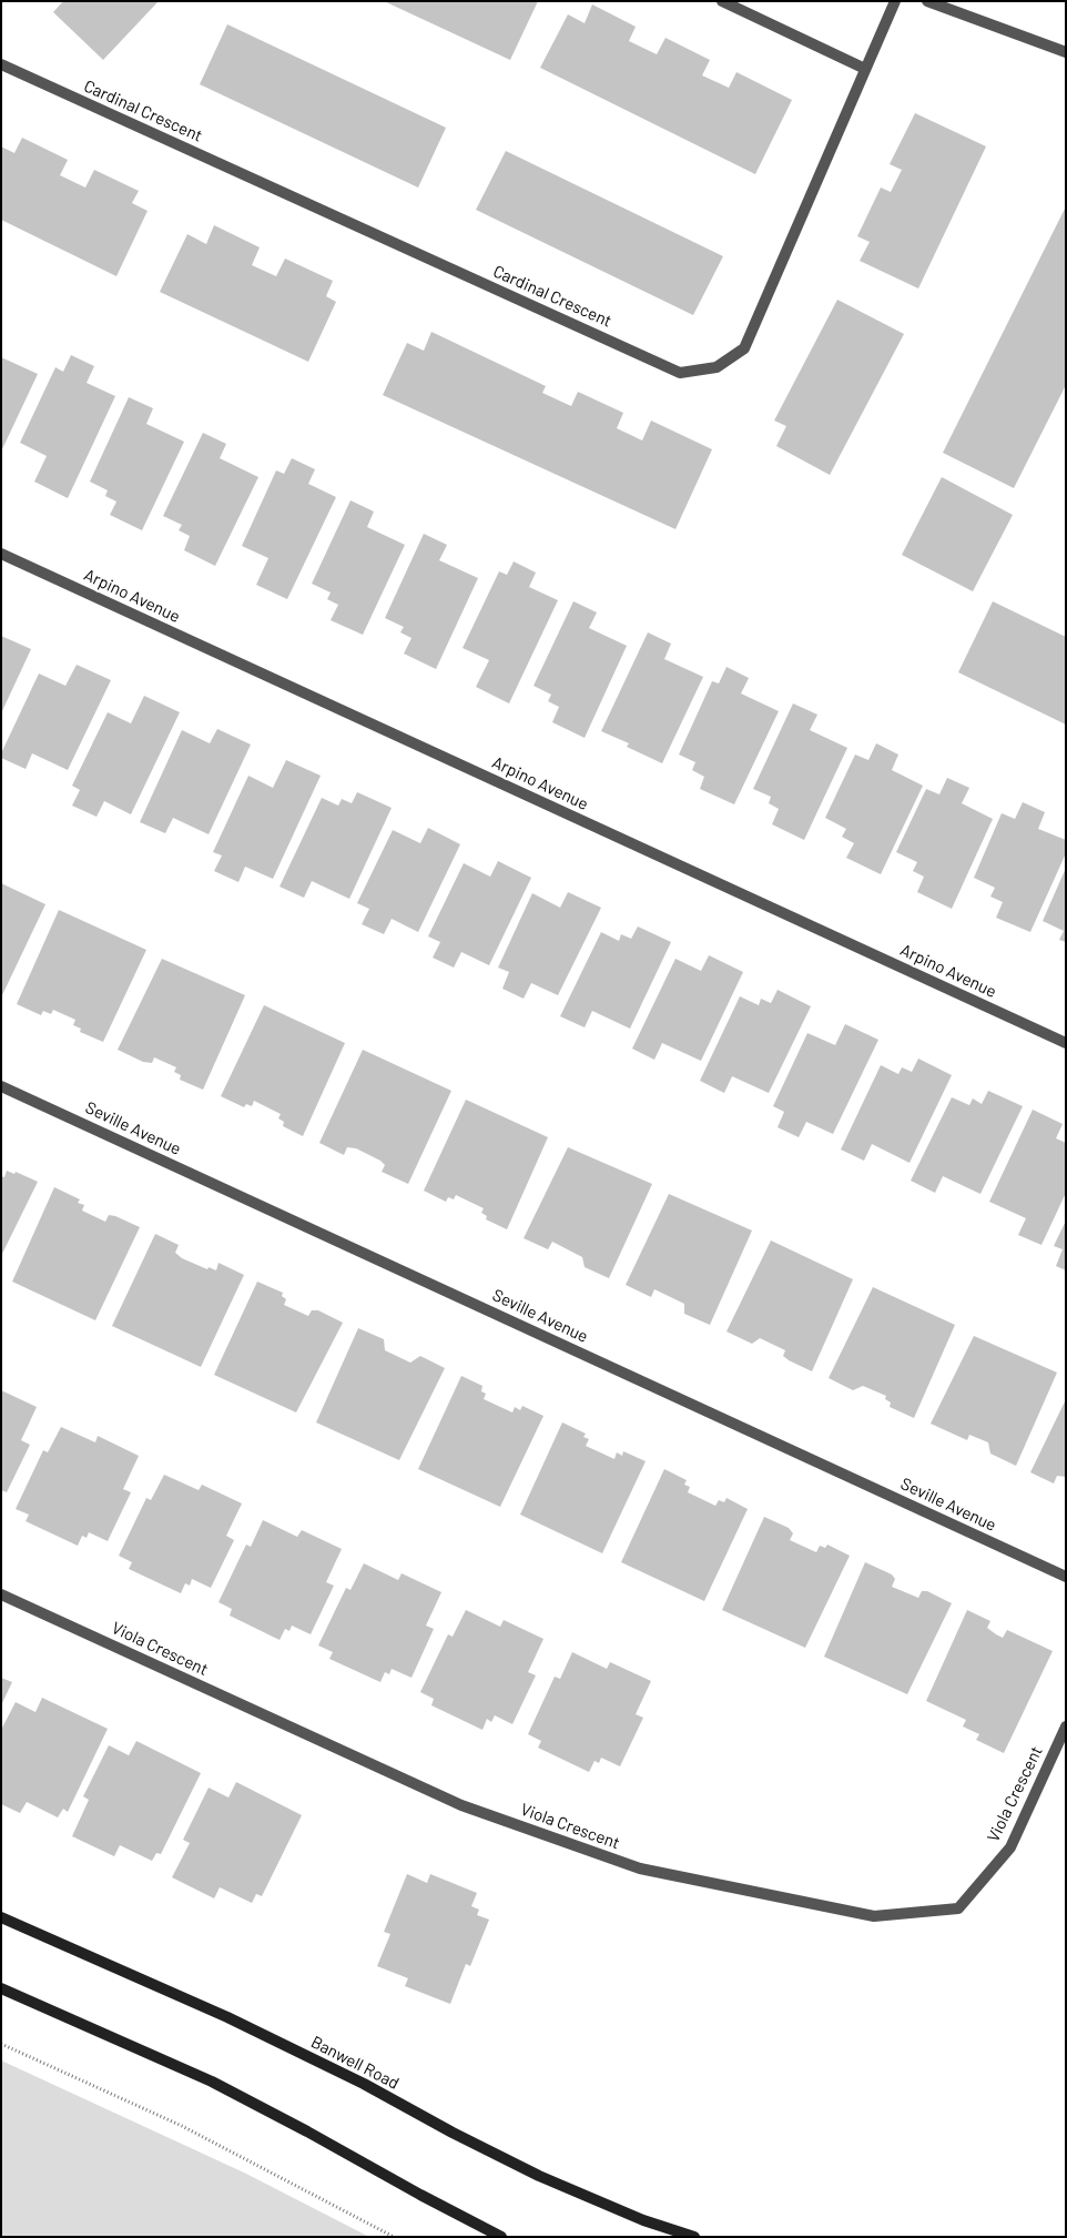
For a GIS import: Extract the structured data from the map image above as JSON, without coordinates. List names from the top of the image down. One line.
{"streets":{"main road":["Banwell Road"],"street":["Cardinal Crescent","Arpino Avenue","Seville Avenue","Viola Crescent"]}}
